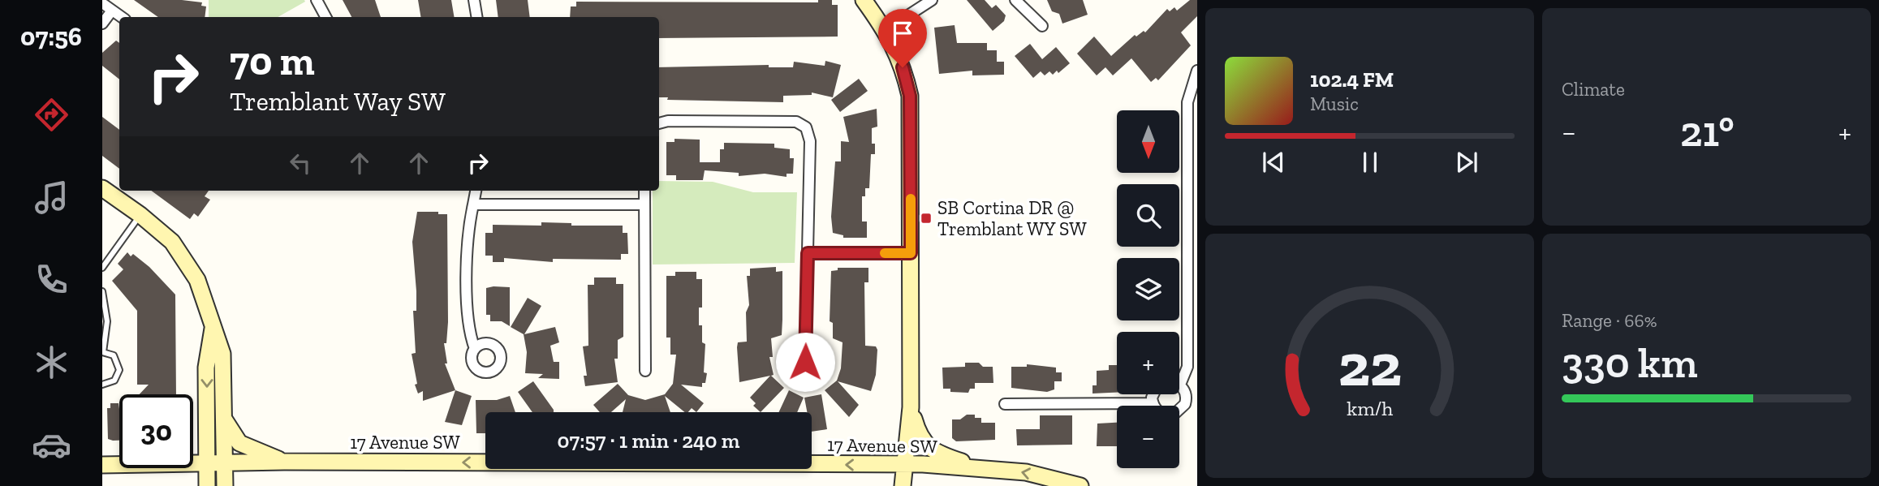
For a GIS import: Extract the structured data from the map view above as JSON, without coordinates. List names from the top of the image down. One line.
{"streets":{"main road":["17 Avenue SW"]},"one_way":["17 Avenue SW"],"places":{"transit":["SB Cortina DR @ Tremblant WY SW"]},"north":"bottom","page":{"tabs":"07:56","tile":["Climate",["Range · 66%","330 km"]],"turn":["70 m","Tremblant Way SW"],"song":["102.4 FM","Music"],"heat":["−","21°","+"],"map_buttons":["+","−"],"limit":"30","trip":"07:57 · 1 min · 240 m","gauge":["22","km/h"]}}
